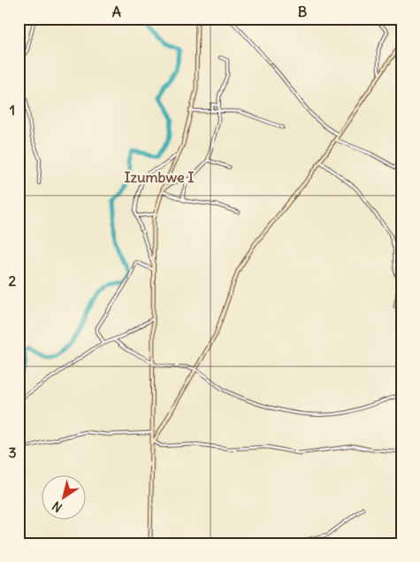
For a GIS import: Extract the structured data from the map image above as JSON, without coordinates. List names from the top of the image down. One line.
{"districts":["Izumbwe I"],"north":"bottom left","grid":{"columns":["A","B"],"rows":["1","2","3"]}}
